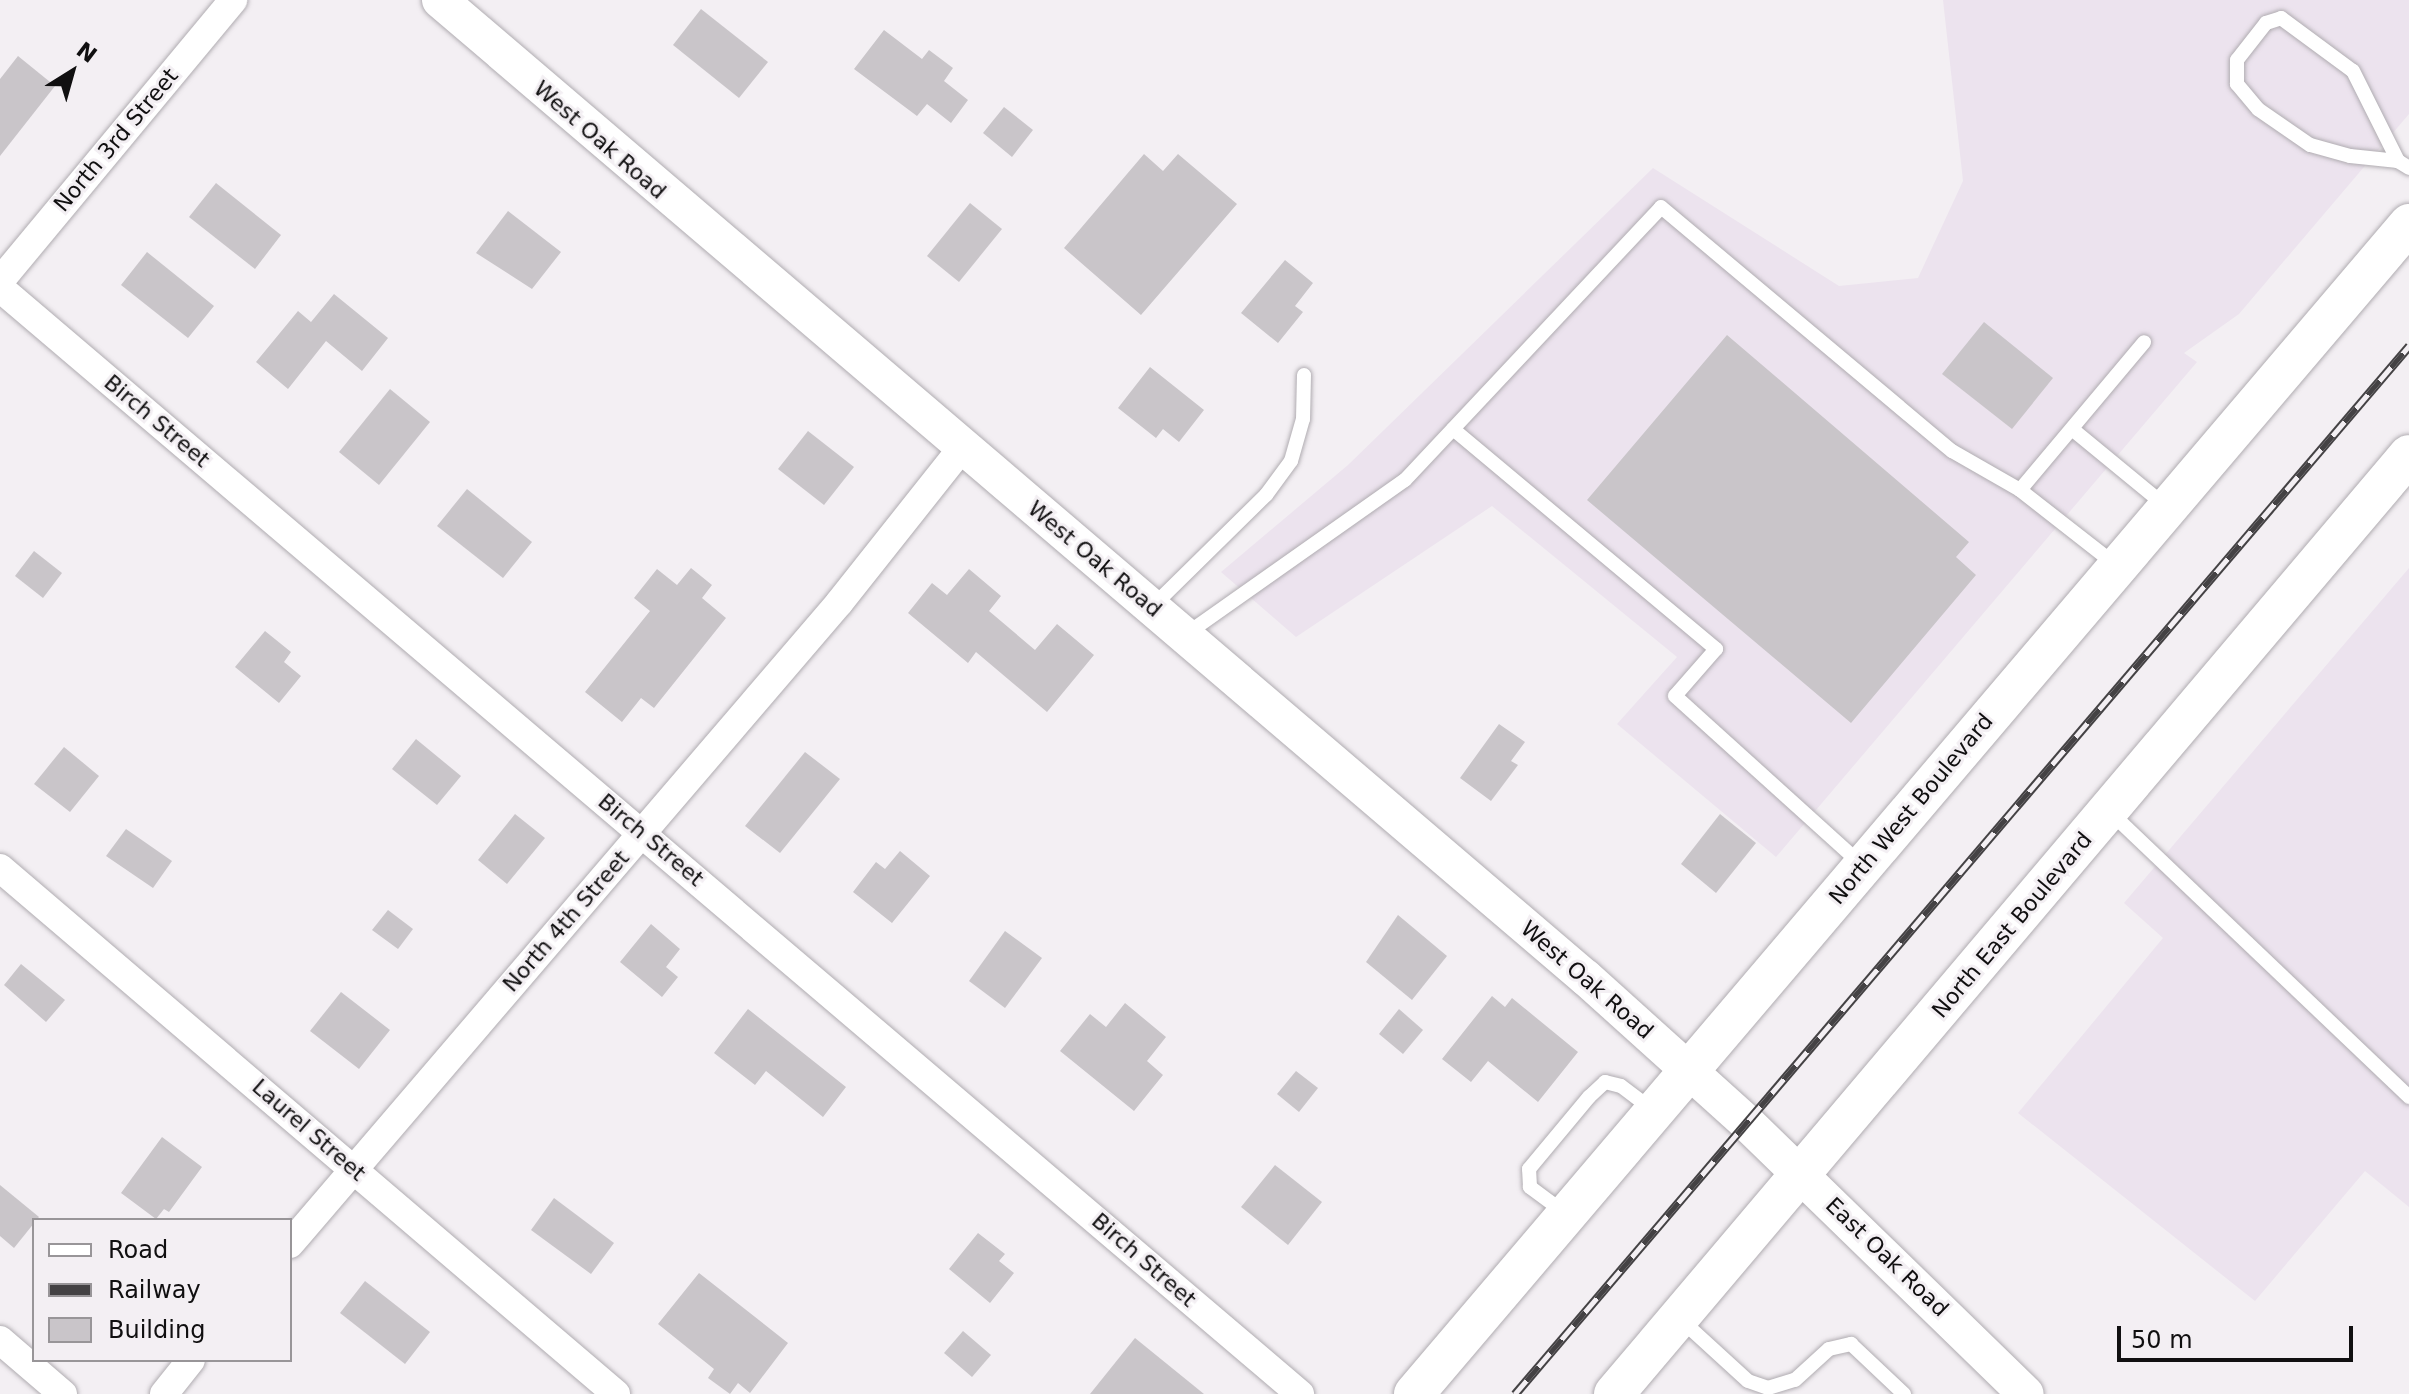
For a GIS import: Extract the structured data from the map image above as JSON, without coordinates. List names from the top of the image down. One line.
{"streets":{"main road":["North West Boulevard","North East Boulevard"],"street":["North 3rd Street","West Oak Road","Birch Street","North 4th Street","Laurel Street","East Oak Road"]},"crossings":[["West Oak Road","North West Boulevard"],["West Oak Road","North 4th Street"],["West Oak Road","East Oak Road"],["Birch Street","North 4th Street"],["North 4th Street","Laurel Street"],["North East Boulevard","East Oak Road"]],"legend":["Road","Railway","Building"],"scale_bar":"50 m","north":"top right"}
